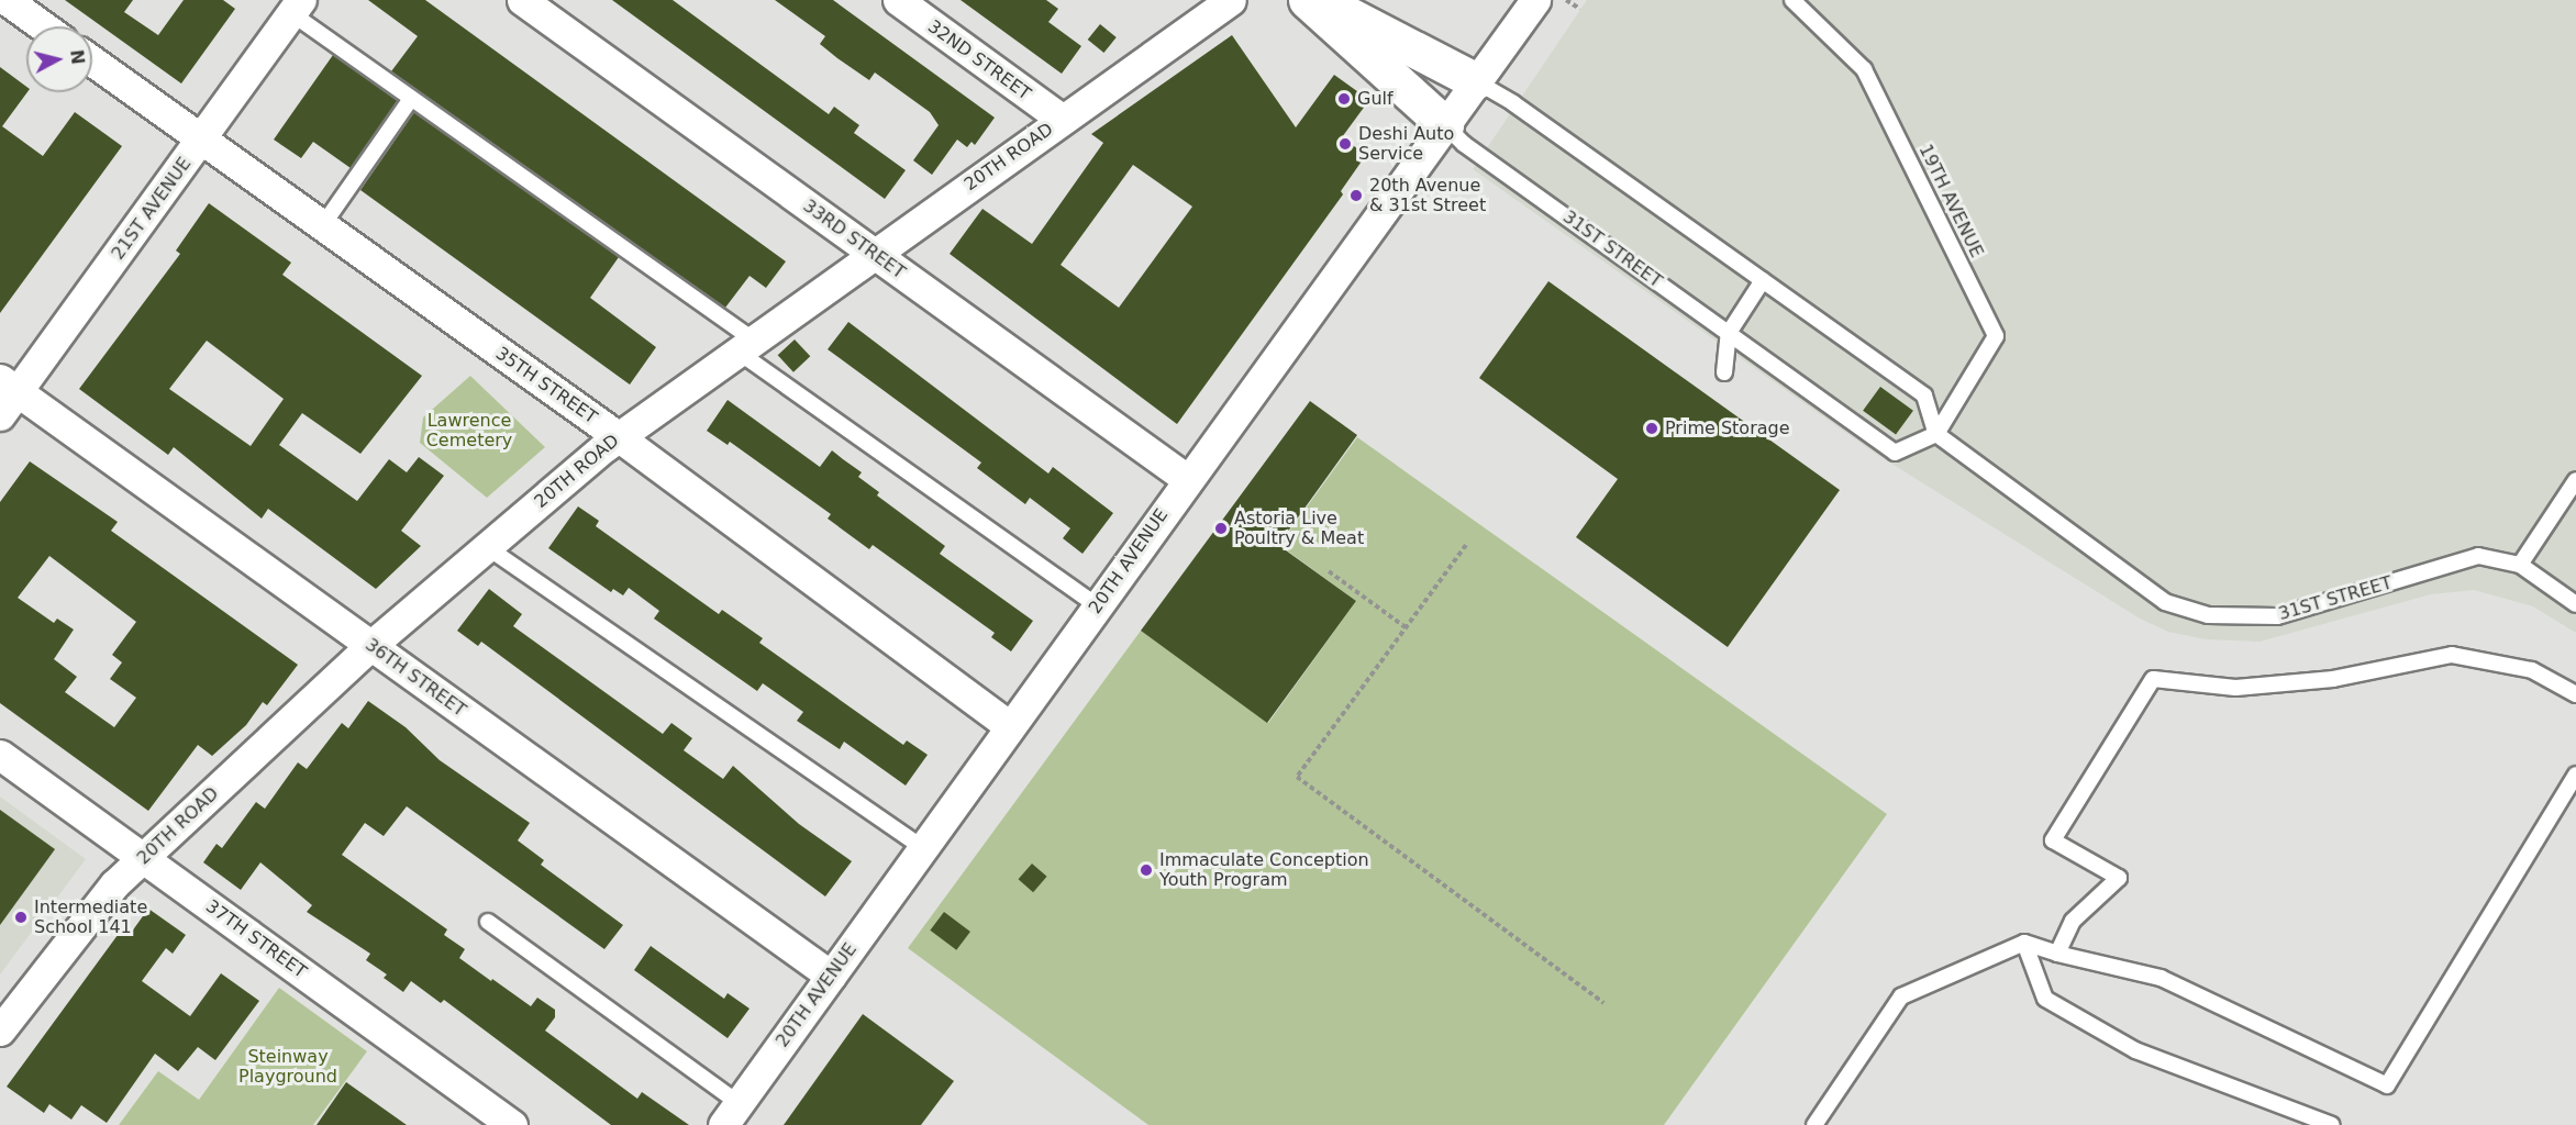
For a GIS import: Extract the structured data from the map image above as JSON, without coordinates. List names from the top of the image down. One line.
{"streets":{"street":["32ND STREET","20TH ROAD","21ST AVENUE","33RD STREET","31ST STREET","35TH STREET","20TH AVENUE","36TH STREET","37TH STREET"],"lane":["19TH AVENUE"]},"crossings":[["32ND STREET","20TH ROAD"],["20TH ROAD","33RD STREET"],["20TH ROAD","35TH STREET"],["20TH ROAD","36TH STREET"],["20TH ROAD","37TH STREET"],["19TH AVENUE","31ST STREET"],["21ST AVENUE","35TH STREET"],["21ST AVENUE","36TH STREET"],["33RD STREET","20TH AVENUE"],["31ST STREET","20TH AVENUE"],["35TH STREET","20TH AVENUE"],["20TH AVENUE","36TH STREET"]],"parks":["Lawrence Cemetery","Steinway Playground"],"places":["Gulf","Deshi Auto Service","20th Avenue & 31st Street","Prime Storage","Astoria Live Poultry & Meat","Immaculate Conception Youth Program","Intermediate School 141"],"north":"right"}
